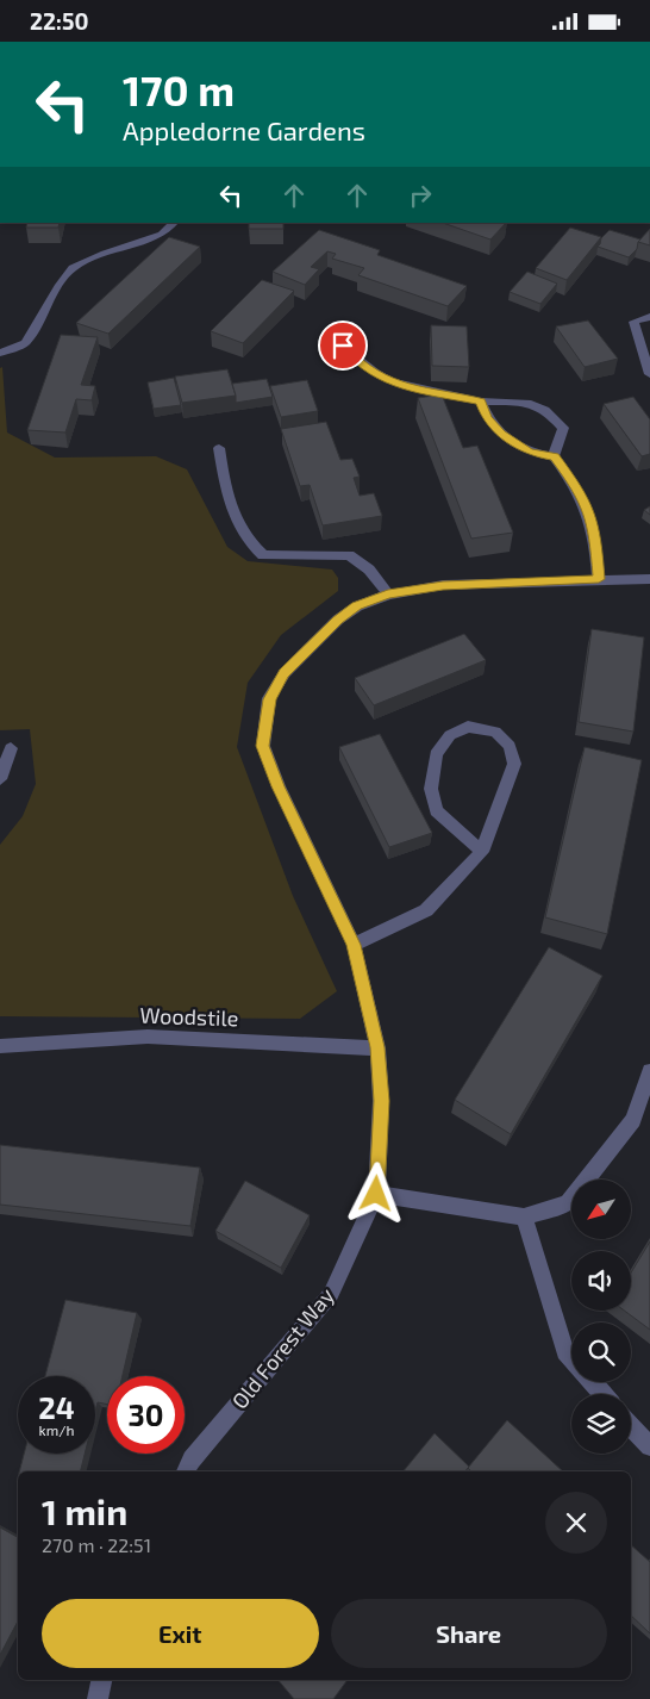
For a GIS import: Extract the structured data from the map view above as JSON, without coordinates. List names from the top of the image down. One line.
{"streets":{"street":["Woodstile","Old Forest Way"]},"crossings":[["Woodstile","Old Forest Way"]],"north":"bottom left","page":{"status":"22:50","turn":["170 m","Appledorne Gardens"],"speed":"24 km/h","limit":"30","heading":["1 min","270 m · 22:51"],"buttons":["Exit","Share"]}}
